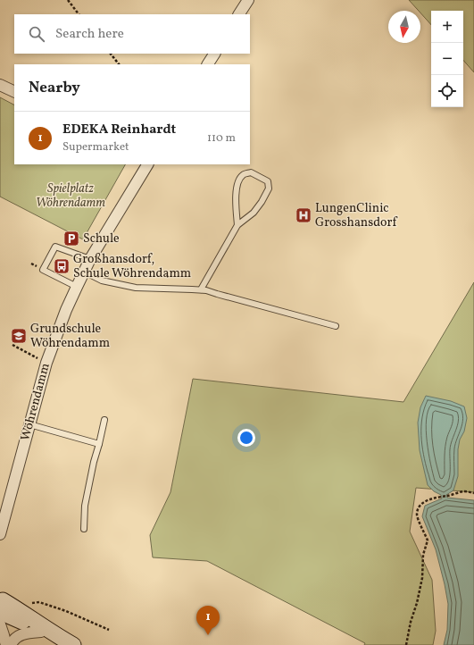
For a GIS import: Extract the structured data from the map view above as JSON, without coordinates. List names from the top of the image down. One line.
{"streets":{"street":["Wöhrendamm"]},"parks":["Spielplatz Wöhrendamm"],"places":{"hospital":["LungenClinic Grosshansdorf"],"parking":["Schule"],"bus stop":["Großhansdorf, Schule Wöhrendamm"],"school or university":["Grundschule Wöhrendamm"]},"north":"bottom","page":{"map_buttons":["+","−"],"search":"Search here","heading":"Nearby","list":[{"mark":"1","name":"EDEKA Reinhardt","note":"Supermarket","value":"110 m"}],"pins":"1"}}
